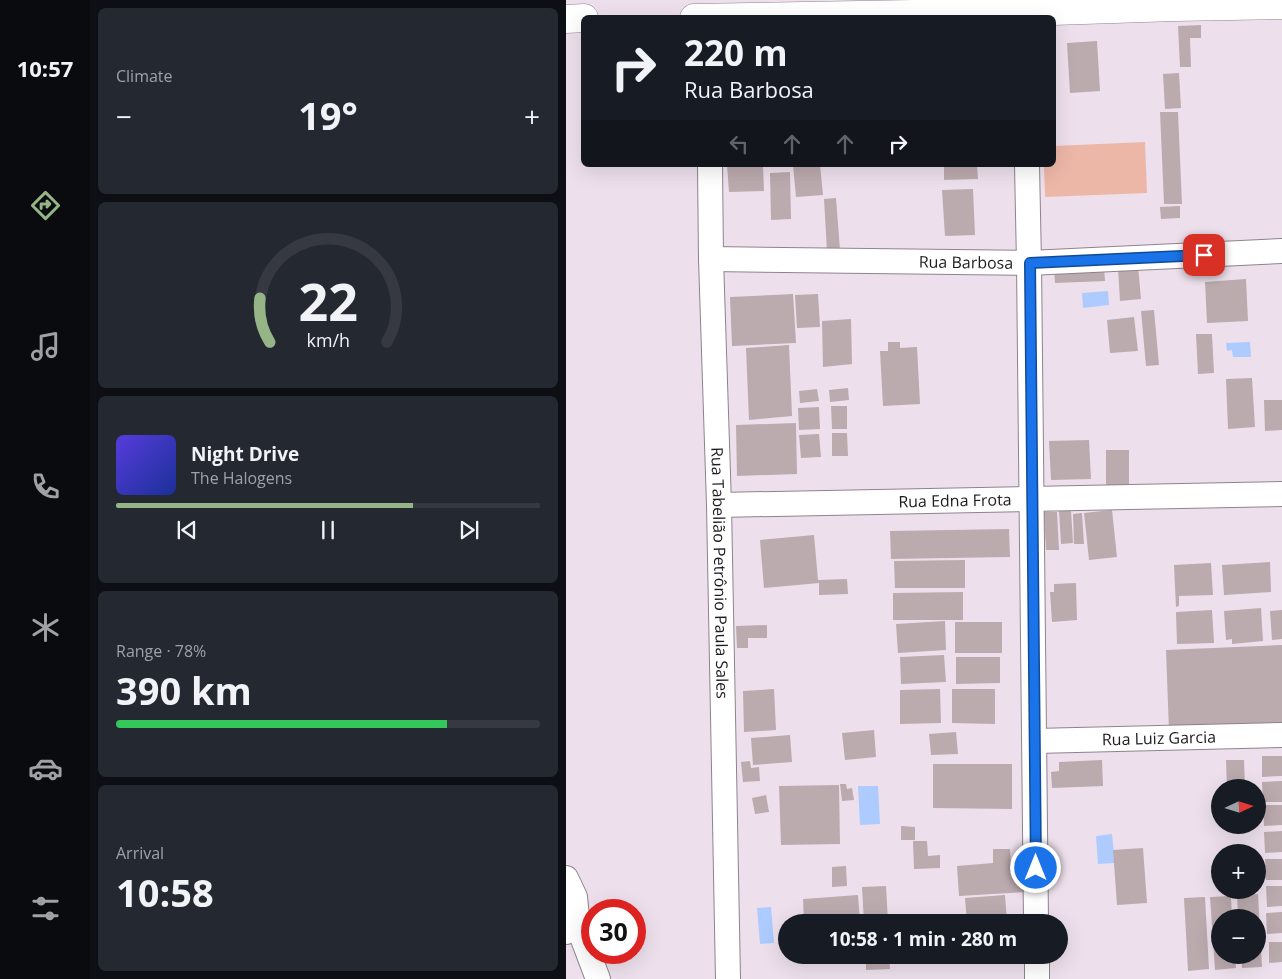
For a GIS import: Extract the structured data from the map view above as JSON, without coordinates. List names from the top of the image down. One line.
{"streets":{"street":["Rua Barbosa","Rua Edna Frota","Rua Tabelião Petrônio Paula Sales","Rua Luiz Garcia"]},"crossings":[["Rua Barbosa","Rua Tabelião Petrônio Paula Sales"],["Rua Edna Frota","Rua Tabelião Petrônio Paula Sales"]],"north":"right","page":{"tabs":"10:57","tile":["Climate",["Range · 78%","390 km"],["Arrival","10:58"]],"turn":["220 m","Rua Barbosa"],"heat":["−","19°","+"],"song":["Night Drive","The Halogens"],"map_buttons":["+","−"],"limit":"30","trip":"10:58 · 1 min · 280 m","gauge":["22","km/h"]}}
